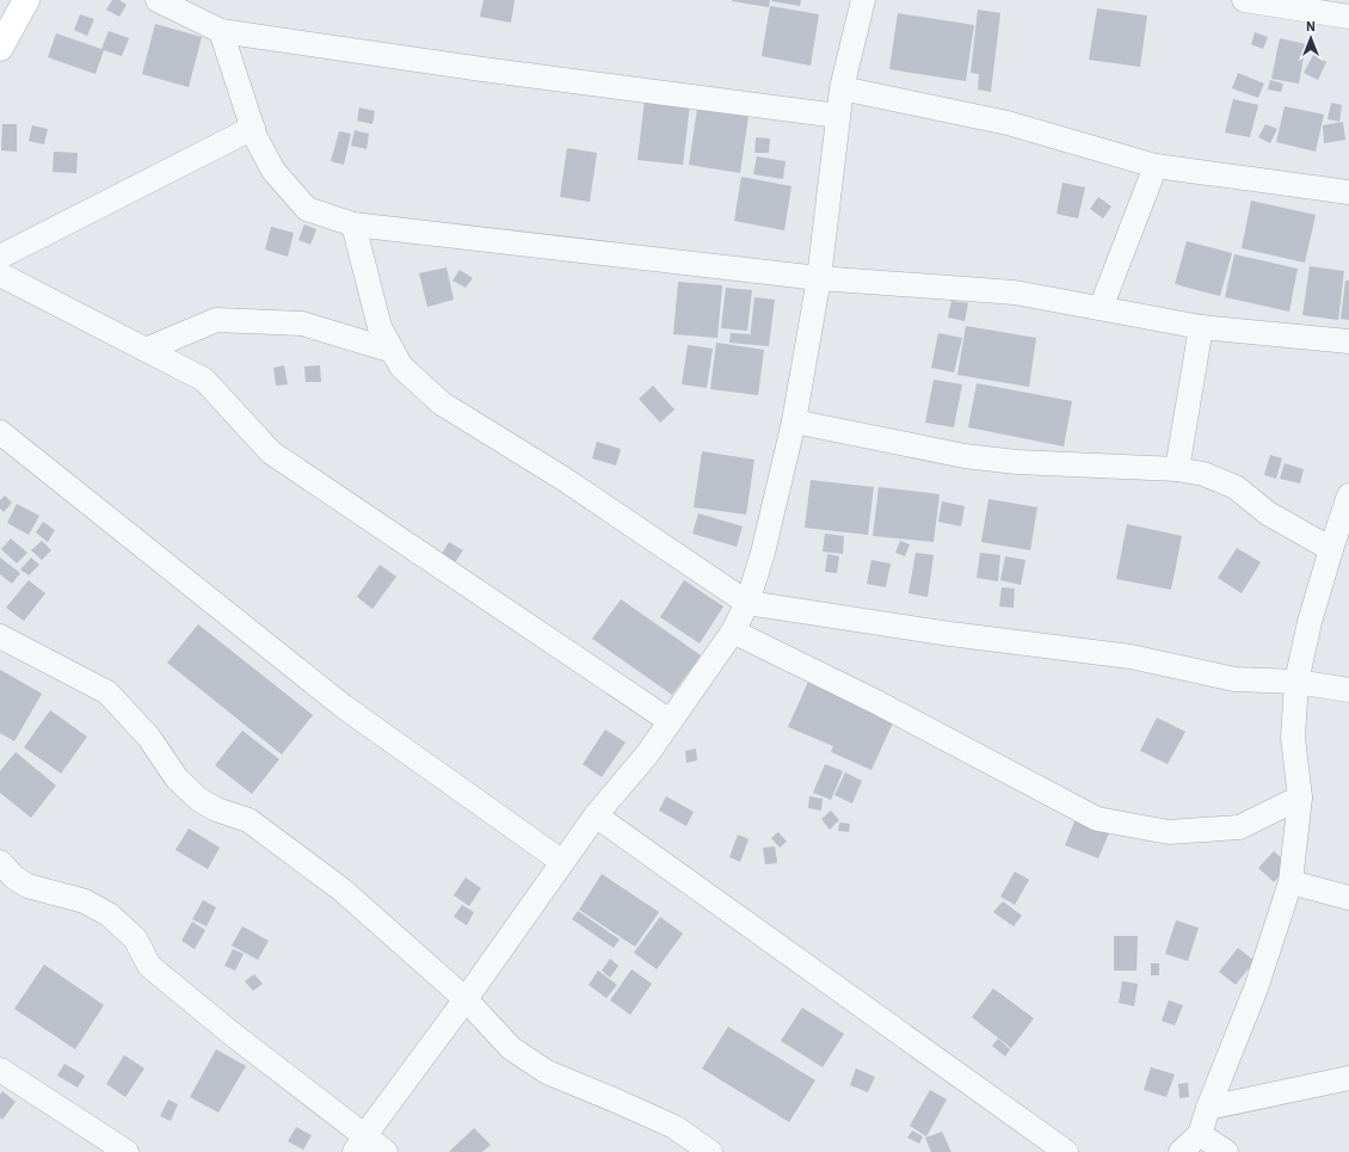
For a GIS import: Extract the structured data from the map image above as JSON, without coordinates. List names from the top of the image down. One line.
{"north":"top"}
